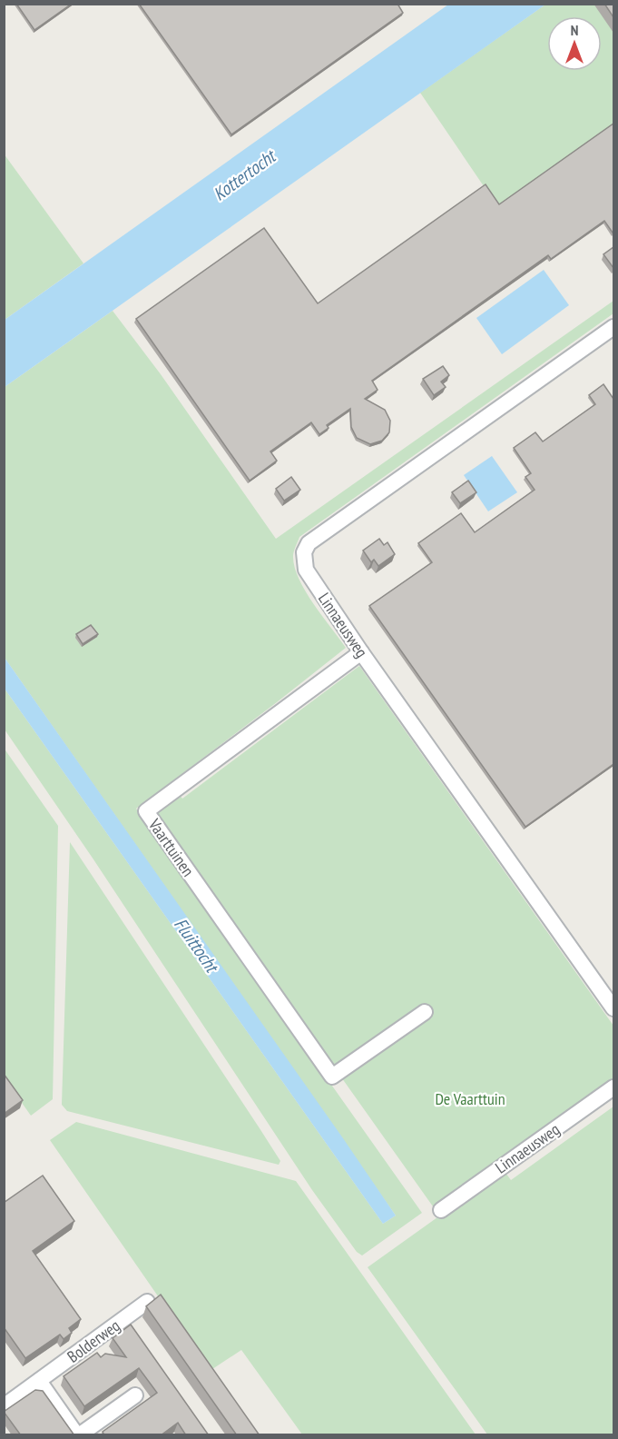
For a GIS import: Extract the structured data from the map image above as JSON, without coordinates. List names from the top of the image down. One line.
{"streets":{"street":["Linnaeusweg","Vaarttuinen","Bolderweg"]},"crossings":[["Linnaeusweg","Vaarttuinen"]],"water":["Kottertocht","Fluittocht"],"parks":["De Vaarttuin"],"north":"top"}
